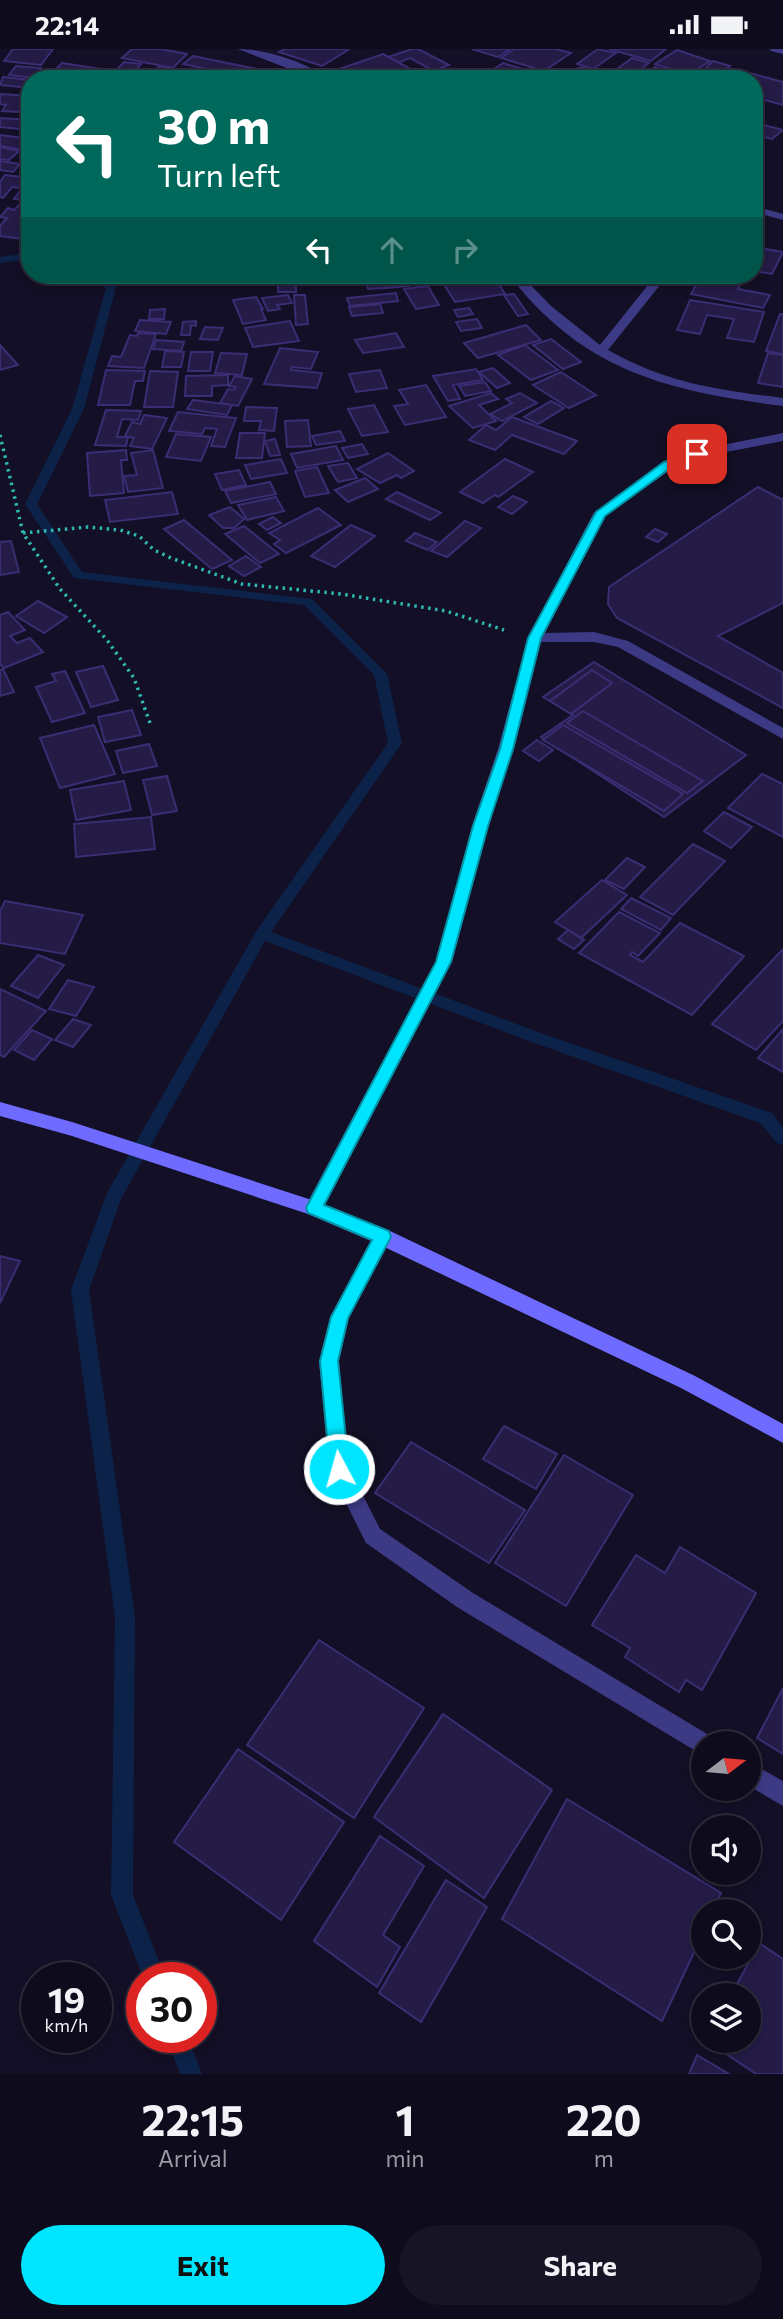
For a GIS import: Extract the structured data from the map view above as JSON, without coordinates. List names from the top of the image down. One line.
{"north":"right","page":{"status":"22:14","turn":["30 m","Turn left"],"speed":"19 km/h","limit":"30","eta":["22:15","Arrival","1","min","220","m"],"buttons":["Exit","Share"]}}
